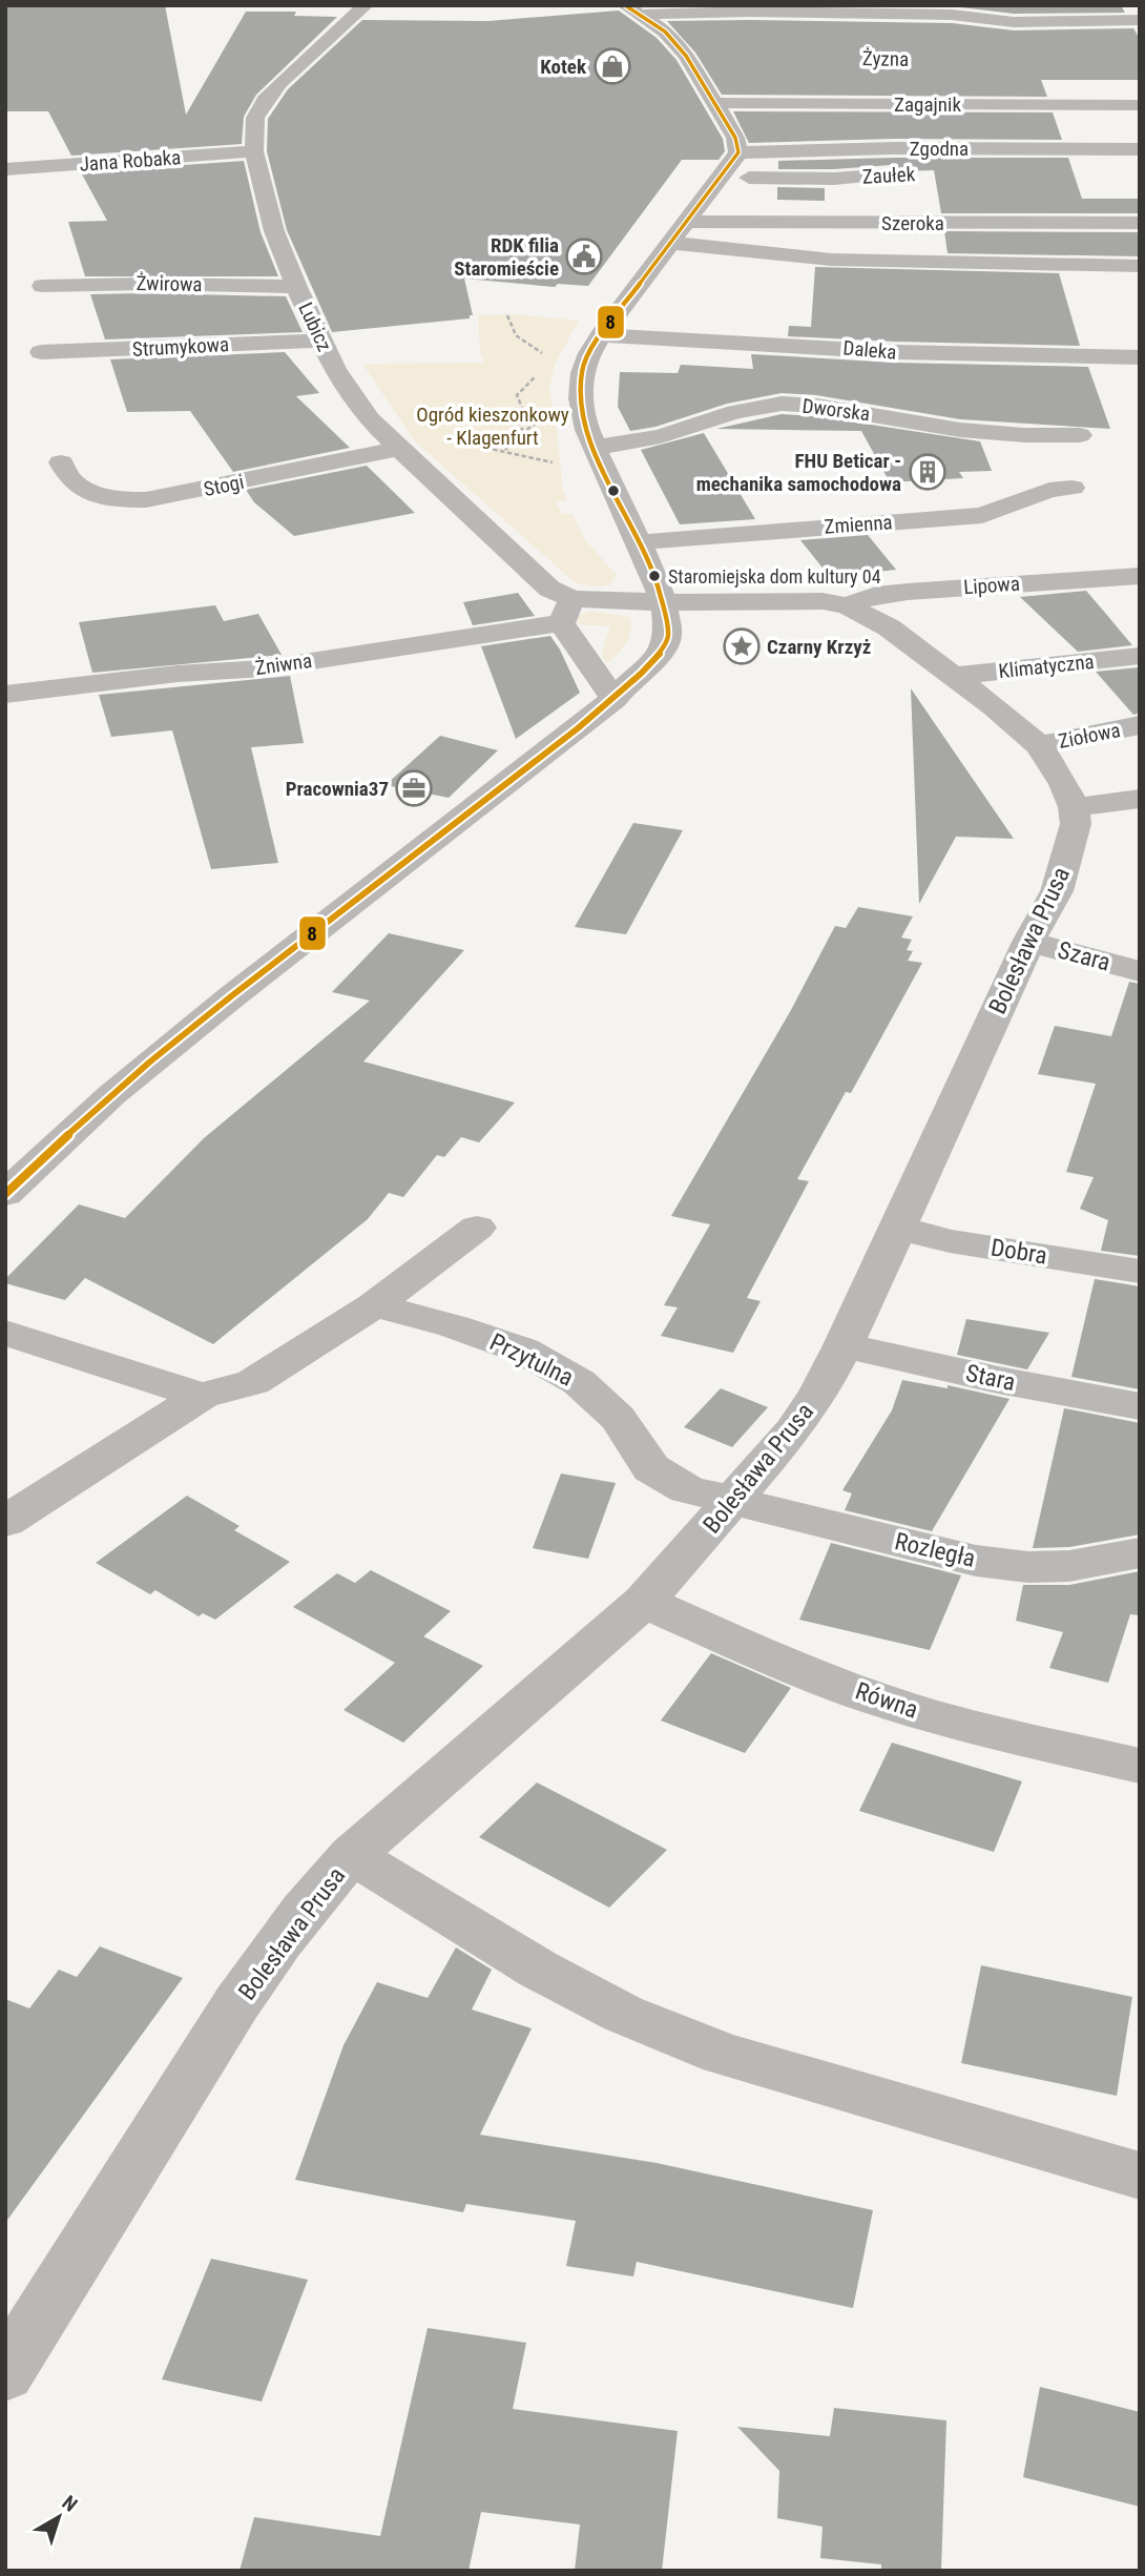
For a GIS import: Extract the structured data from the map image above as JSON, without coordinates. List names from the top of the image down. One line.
{"streets":{"street":["Zagajnik","Zgodna","Jana Robaka","Zaułek","Szeroka","Żwirowa","Lubicz","Strumykowa","Daleka","Dworska","Stogi","Zmienna","Lipowa","Żniwna","Klimatyczna","Ziołowa","Bolesława Prusa","Szara","Dobra","Przytulna","Stara","Rozległa","Równa"]},"crossings":[["Jana Robaka","Lubicz"],["Żwirowa","Lubicz"],["Lubicz","Strumykowa"],["Lubicz","Stogi"],["Lubicz","Żniwna"],["Lubicz","Bolesława Prusa"],["Lipowa","Bolesława Prusa"],["Klimatyczna","Bolesława Prusa"],["Ziołowa","Bolesława Prusa"],["Bolesława Prusa","Szara"],["Bolesława Prusa","Dobra"],["Bolesława Prusa","Przytulna"],["Bolesława Prusa","Stara"],["Bolesława Prusa","Rozległa"],["Bolesława Prusa","Równa"],["Przytulna","Rozległa"]],"parks":["Ogród kieszonkowy - Klagenfurt"],"places":{"shop":["Kotek"],"public building":["RDK filia Staromieście"],"building":["FHU Beticar - mechanika samochodowa"],"other":["Staromiejska dom kultury 04"],"place":["Czarny Krzyż"],"office":["Pracownia37"]},"lines":["transit line 8"],"north":"top right"}
